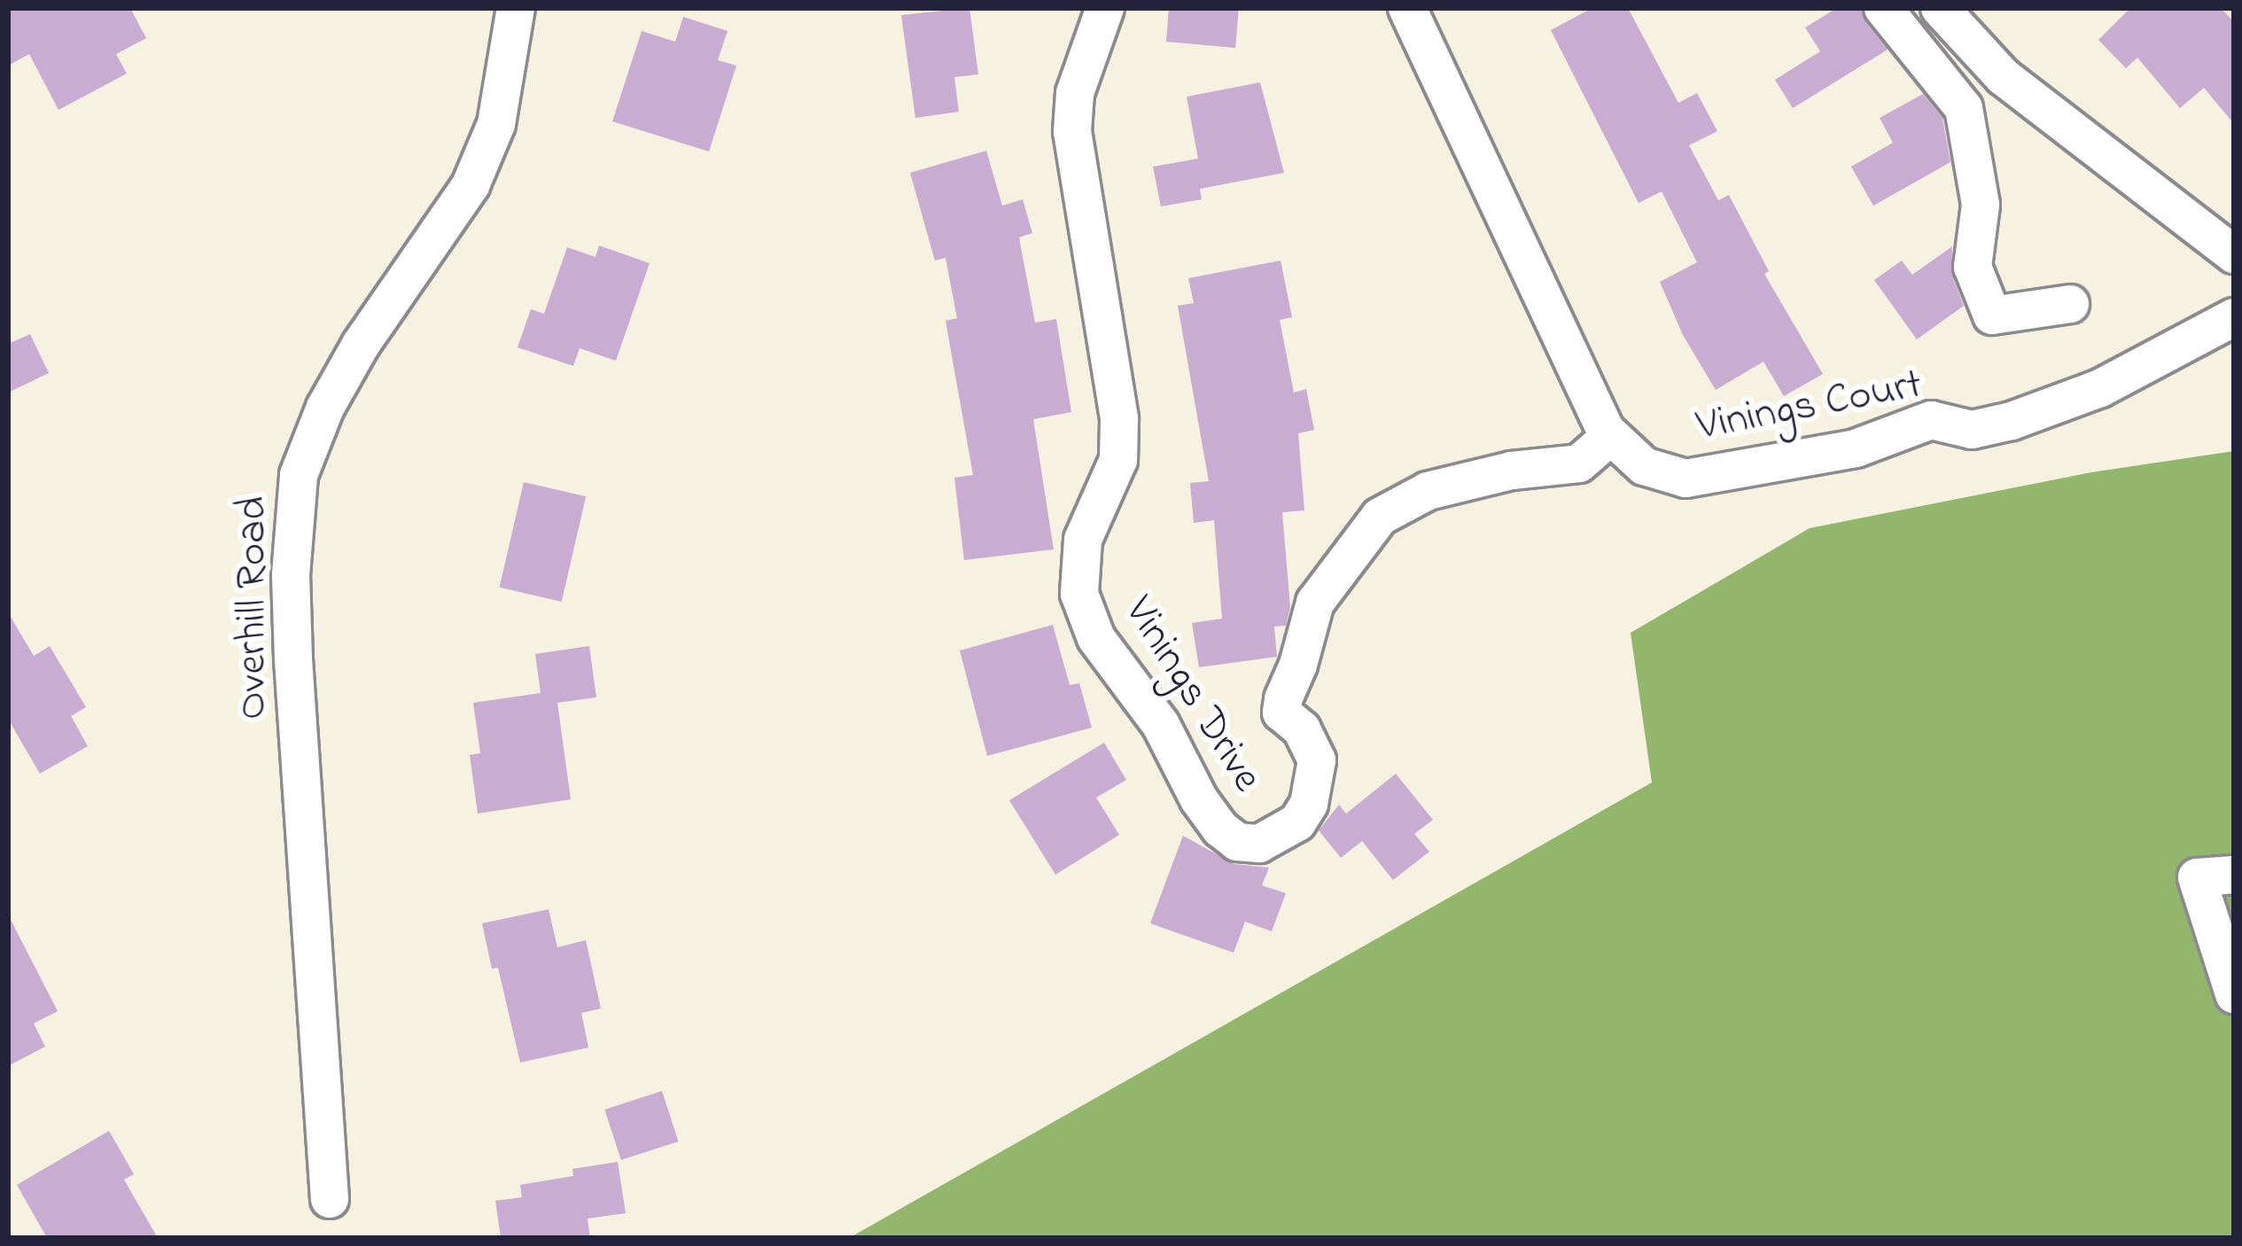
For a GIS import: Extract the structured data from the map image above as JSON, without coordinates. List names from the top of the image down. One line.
{"streets":{"street":["Vinings Court","Overhill Road","Vinings Drive"]},"crossings":[["Vinings Court","Vinings Drive"]]}
